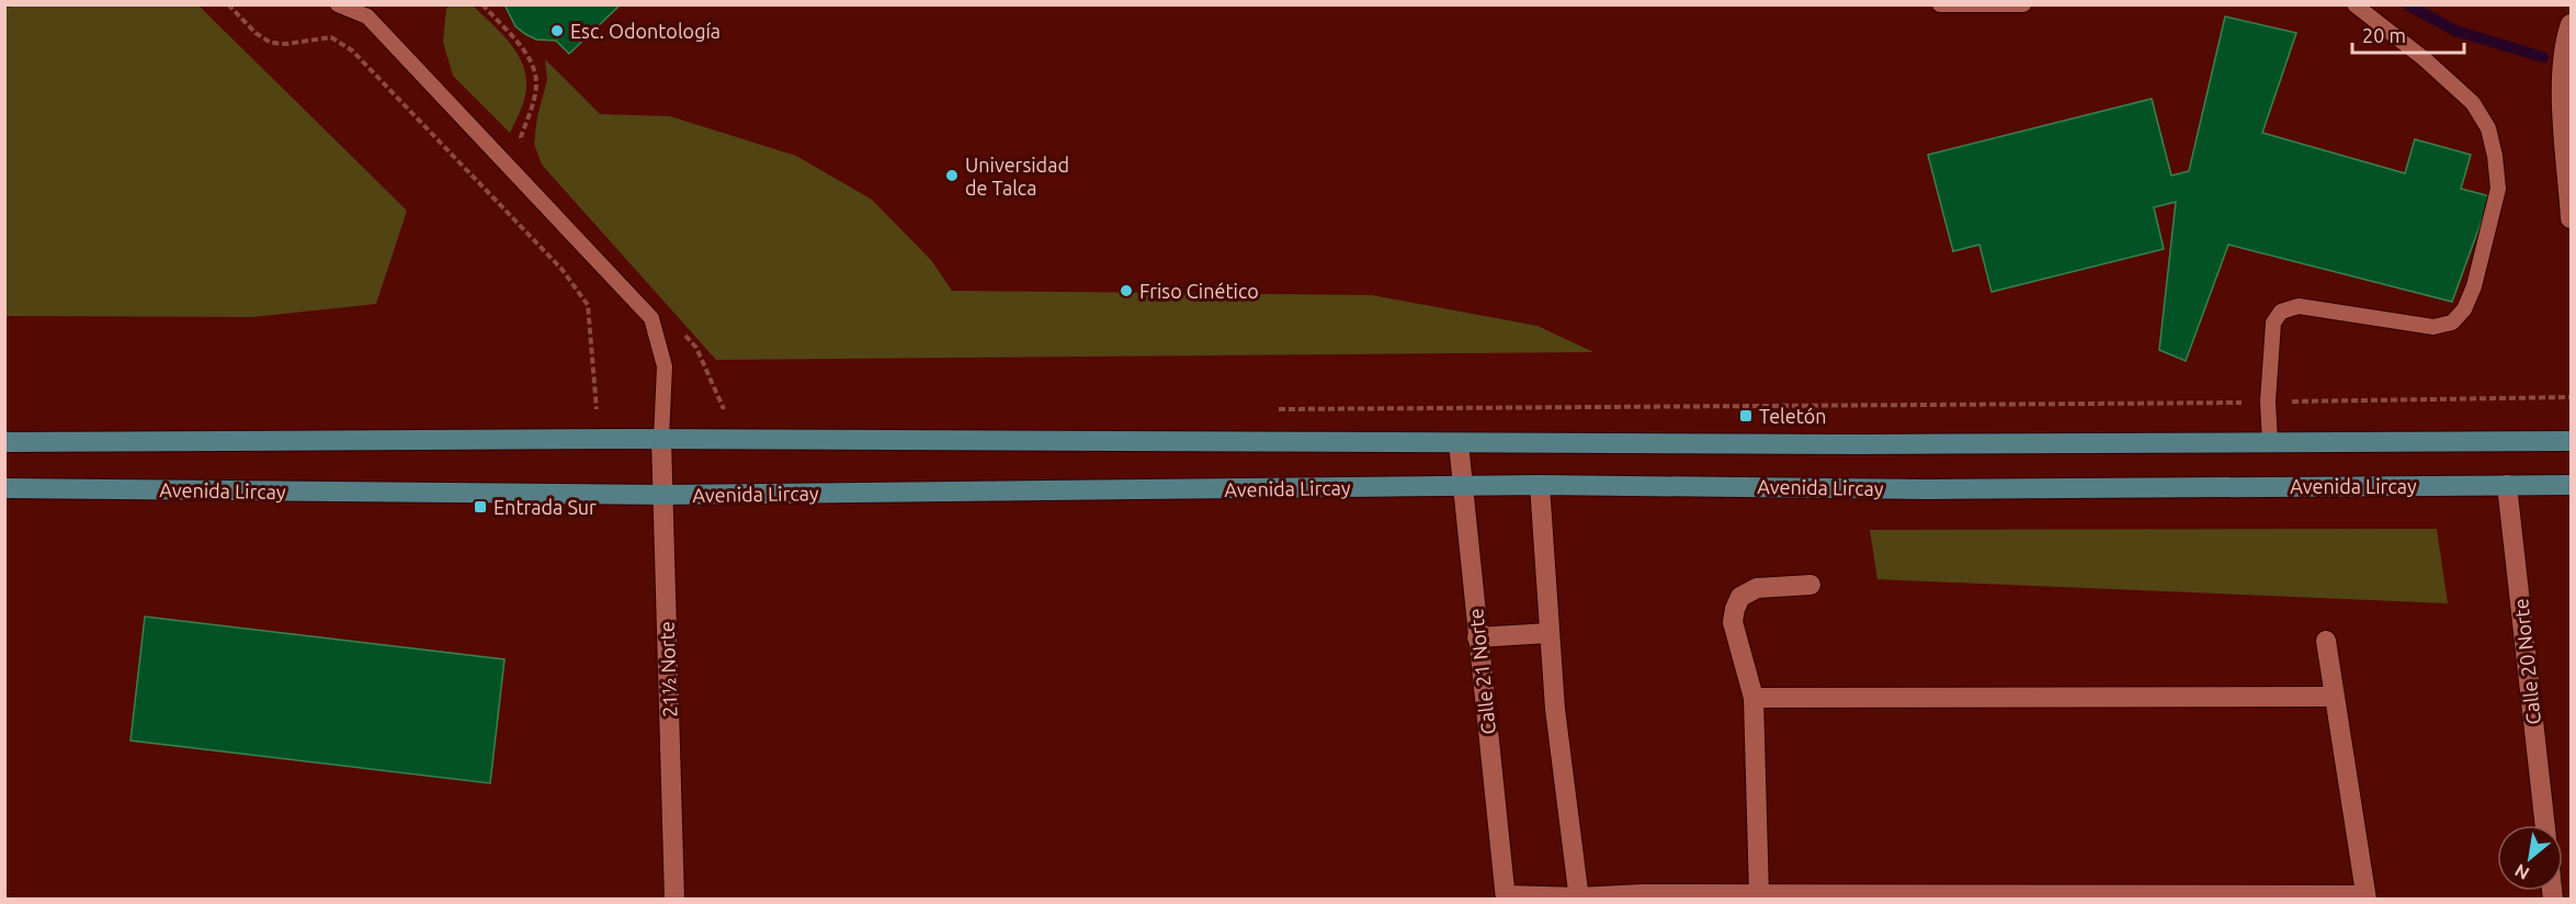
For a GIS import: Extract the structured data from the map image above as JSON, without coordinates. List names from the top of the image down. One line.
{"streets":{"main road":["Avenida Lircay"],"street":["Calle 20 Norte","21½ Norte","Calle 21 Norte"]},"crossings":[["Avenida Lircay","Calle 20 Norte"],["Avenida Lircay","21½ Norte"],["Avenida Lircay","Calle 21 Norte"]],"places":{"other":["Esc. Odontología","Universidad de Talca","Friso Cinético"],"transit":["Teletón","Entrada Sur"]},"scale_bar":"20 m","north":"bottom left"}
